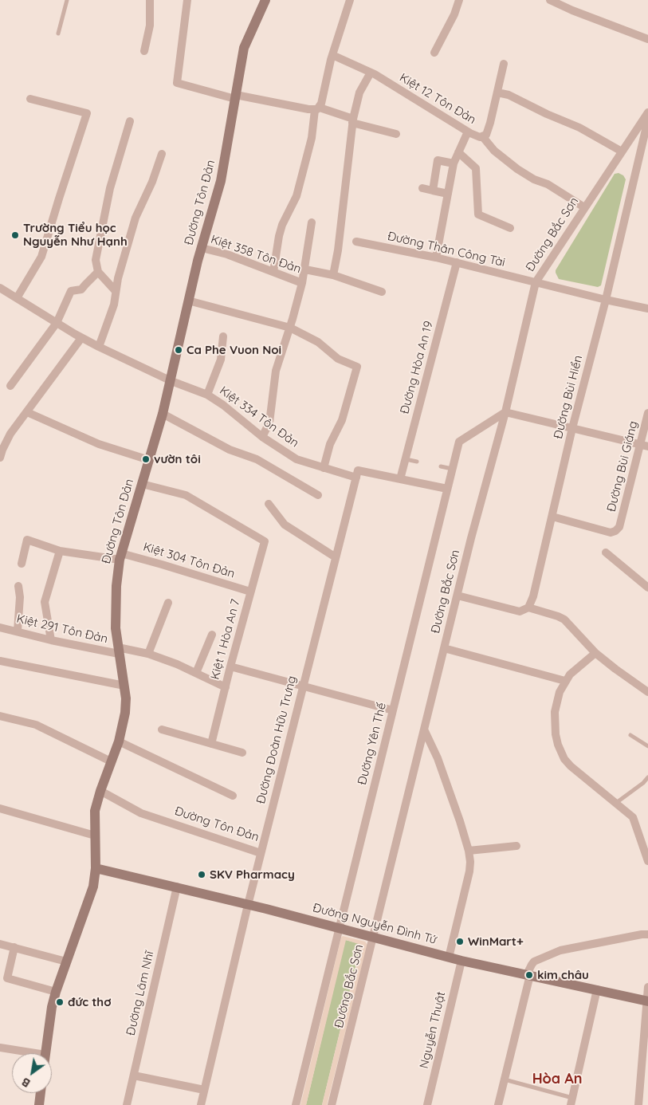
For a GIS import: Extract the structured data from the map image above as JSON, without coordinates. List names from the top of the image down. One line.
{"streets":{"street":["Kiệt 12 Tôn Đản","Đường Tôn Đản","Đường Bắc Sơn","Đường Thân Công Tài","Kiệt 358 Tôn Đản","Đường Hòa An 19","Đường Bùi Hiển","Kiệt 334 Tôn Đản","Đường Bùi Giáng","Kiệt 304 Tôn Đản","Kiệt 291 Tôn Đản","Kiệt 1 Hòa An 7","Đường Đoàn Hữu Trưng","Đường Yên Thế","Đường Nguyễn Đình Tứ","Đường Lâm Nhĩ","Nguyễn Thuật"]},"crossings":[["Đường Tôn Đản","Kiệt 358 Tôn Đản"],["Đường Tôn Đản","Kiệt 334 Tôn Đản"],["Đường Tôn Đản","Kiệt 304 Tôn Đản"],["Đường Tôn Đản","Kiệt 291 Tôn Đản"],["Đường Tôn Đản","Kiệt 1 Hòa An 7"],["Đường Tôn Đản","Đường Đoàn Hữu Trưng"],["Đường Tôn Đản","Đường Nguyễn Đình Tứ"],["Đường Bắc Sơn","Đường Thân Công Tài"],["Đường Bắc Sơn","Đường Yên Thế"],["Đường Bắc Sơn","Đường Nguyễn Đình Tứ"],["Đường Thân Công Tài","Đường Hòa An 19"],["Đường Thân Công Tài","Đường Bùi Hiển"],["Đường Bùi Hiển","Đường Bùi Giáng"],["Kiệt 334 Tôn Đản","Đường Đoàn Hữu Trưng"],["Kiệt 304 Tôn Đản","Kiệt 1 Hòa An 7"],["Kiệt 291 Tôn Đản","Kiệt 1 Hòa An 7"],["Đường Đoàn Hữu Trưng","Đường Nguyễn Đình Tứ"],["Đường Yên Thế","Đường Nguyễn Đình Tứ"],["Đường Nguyễn Đình Tứ","Đường Lâm Nhĩ"],["Đường Nguyễn Đình Tứ","Nguyễn Thuật"]],"districts":["Hòa An"],"places":["Trường Tiểu học Nguyễn Như Hạnh","Ca Phe Vuon Noi","vườn tôi","SKV Pharmacy","WinMart+","kim châu","đức thơ"],"north":"bottom left"}
